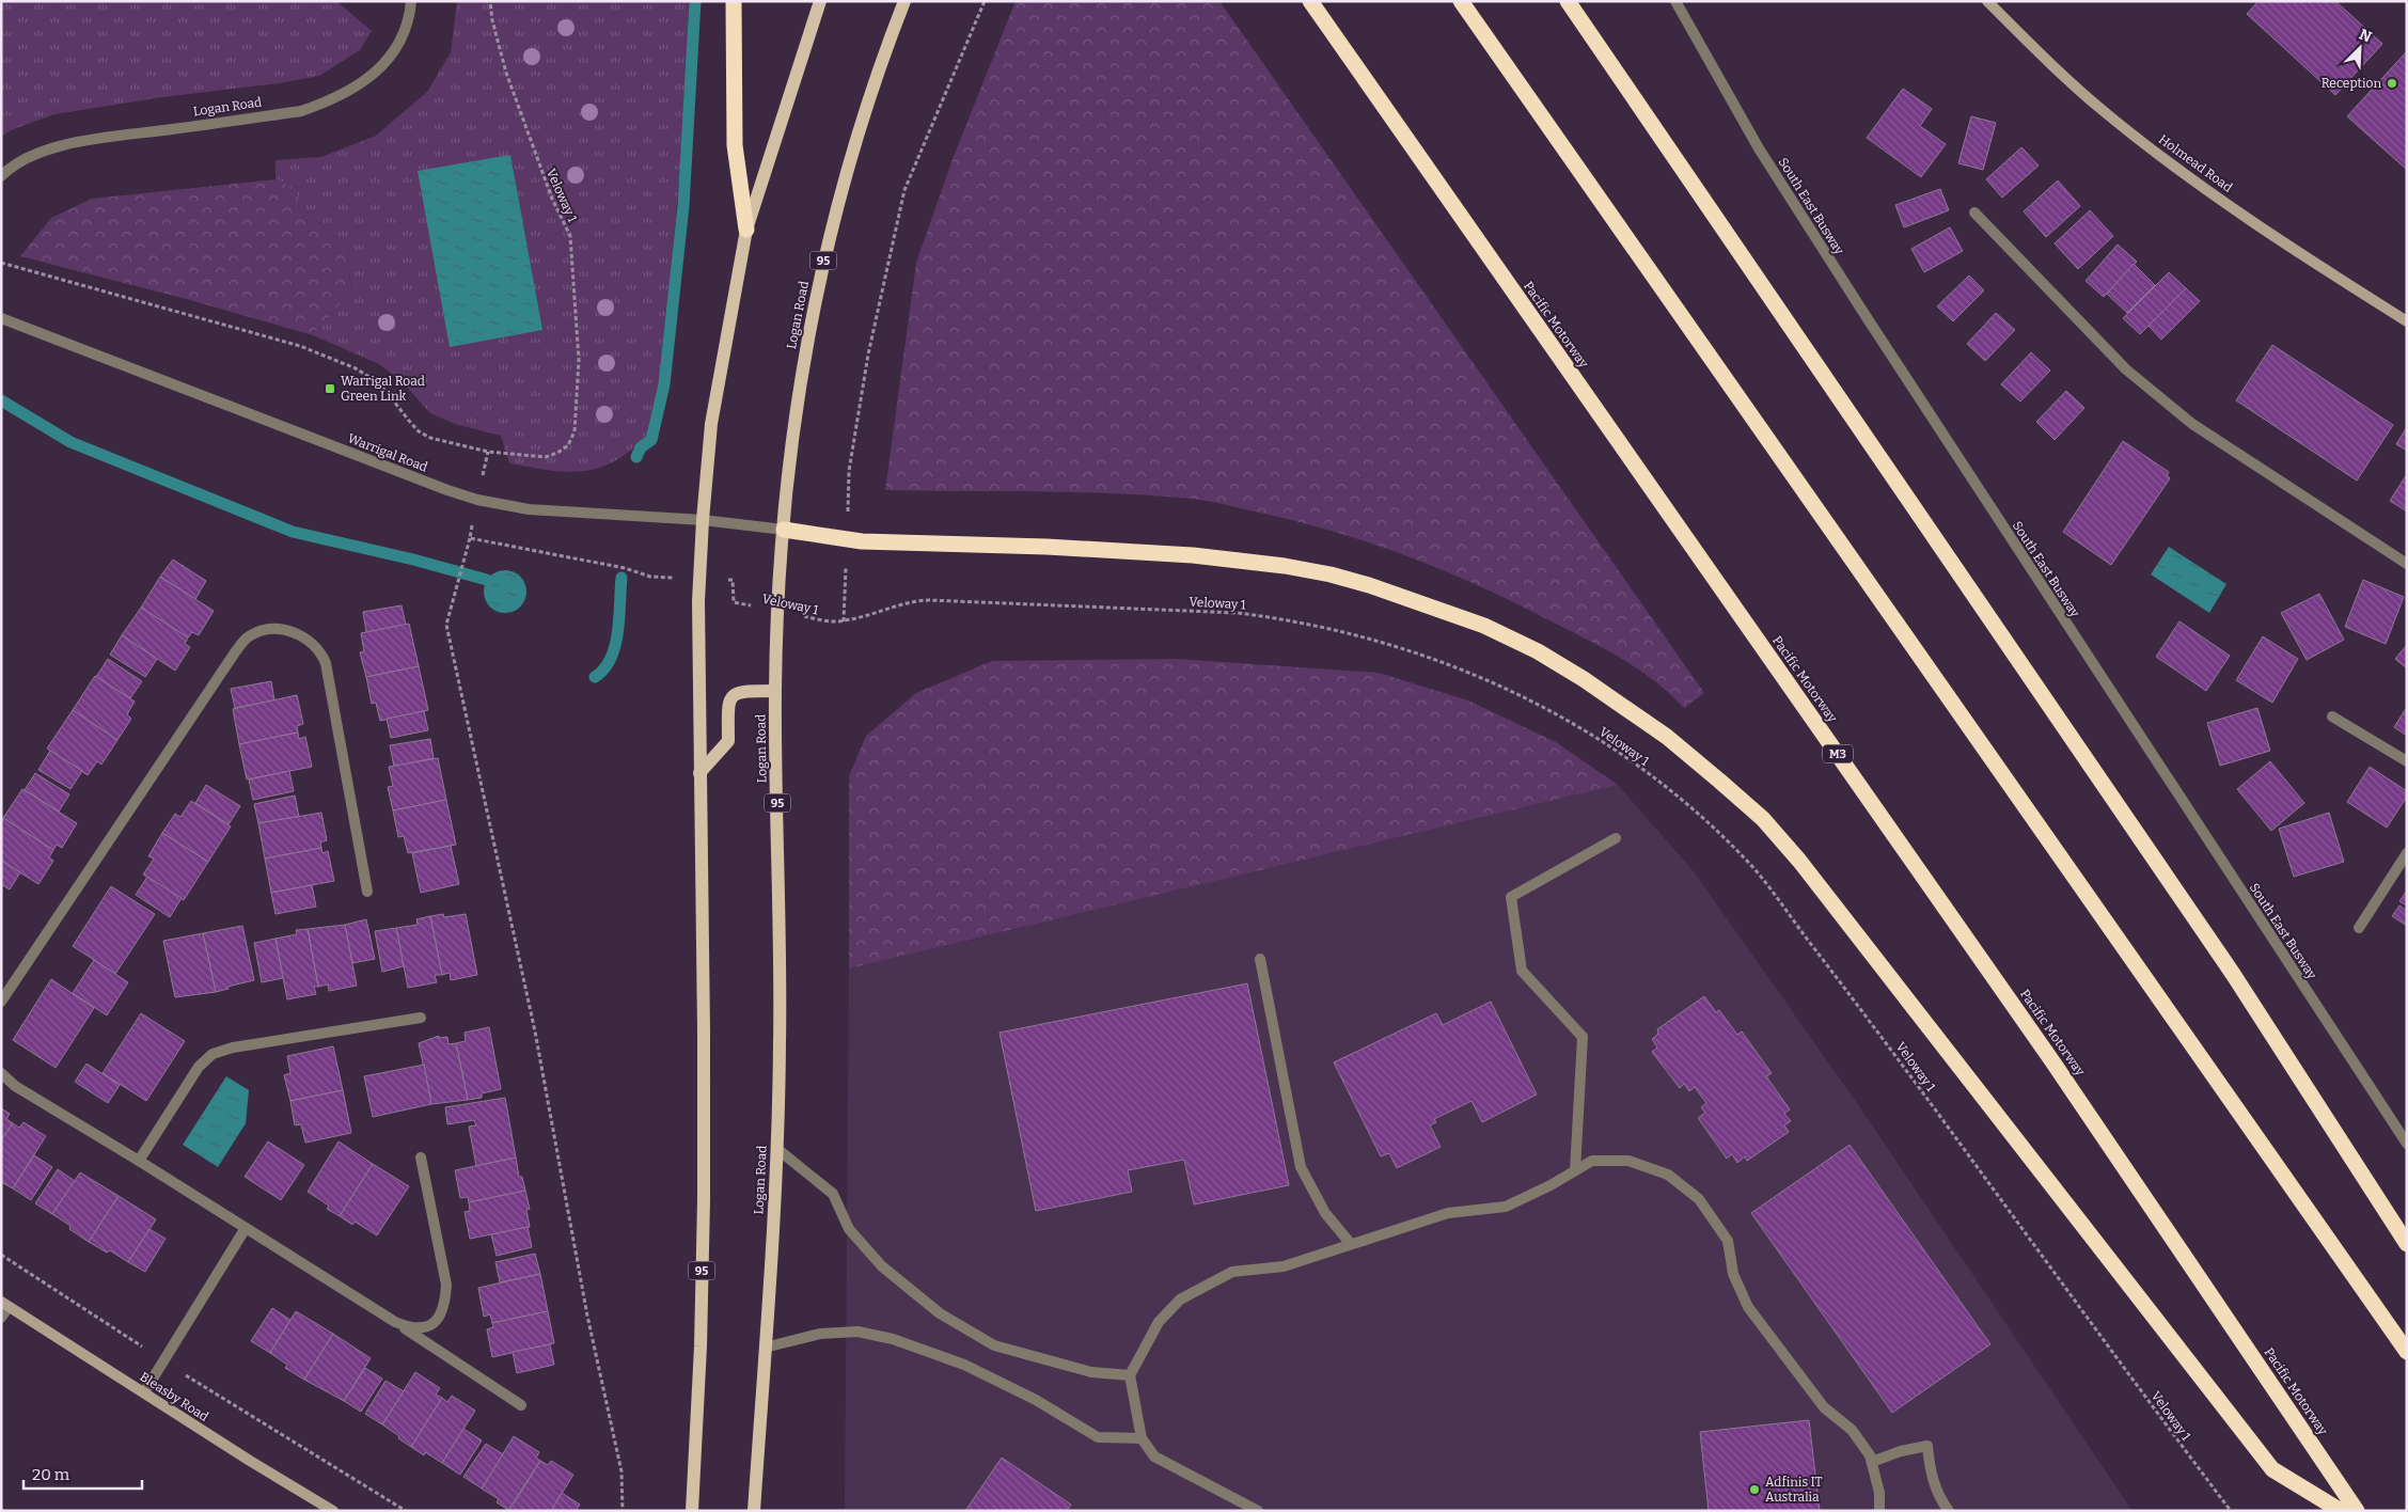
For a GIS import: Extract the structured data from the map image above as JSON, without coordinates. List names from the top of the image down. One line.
{"streets":{"highway":["Pacific Motorway","M3"],"main road":["Logan Road","95"],"street":["Holmead Road","South East Busway","Warrigal Road","Bleasby Road"],"path":["Veloway 1"]},"crossings":[["Logan Road","Veloway 1"],["Logan Road","Warrigal Road"],["Veloway 1","95"],["95","Warrigal Road"]],"places":{"other":["Reception","Adfinis IT Australia"],"transit":["Warrigal Road Green Link"]},"scale_bar":"20 m","north":"top right"}
